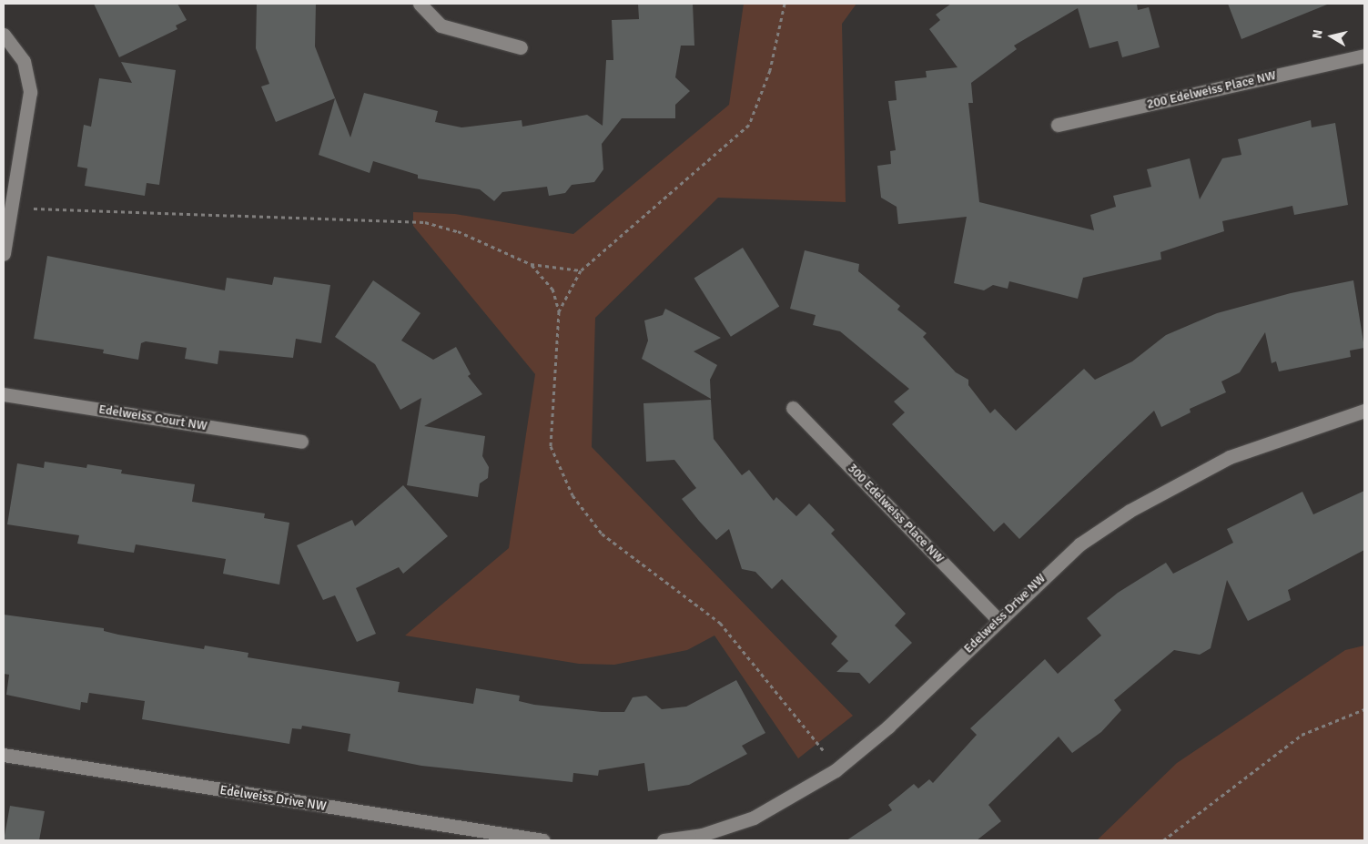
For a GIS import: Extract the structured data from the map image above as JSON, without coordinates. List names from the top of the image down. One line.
{"streets":{"street":["200 Edelweiss Place NW","Edelweiss Court NW","300 Edelweiss Place NW","Edelweiss Drive NW"]},"crossings":[["300 Edelweiss Place NW","Edelweiss Drive NW"]],"north":"left"}
